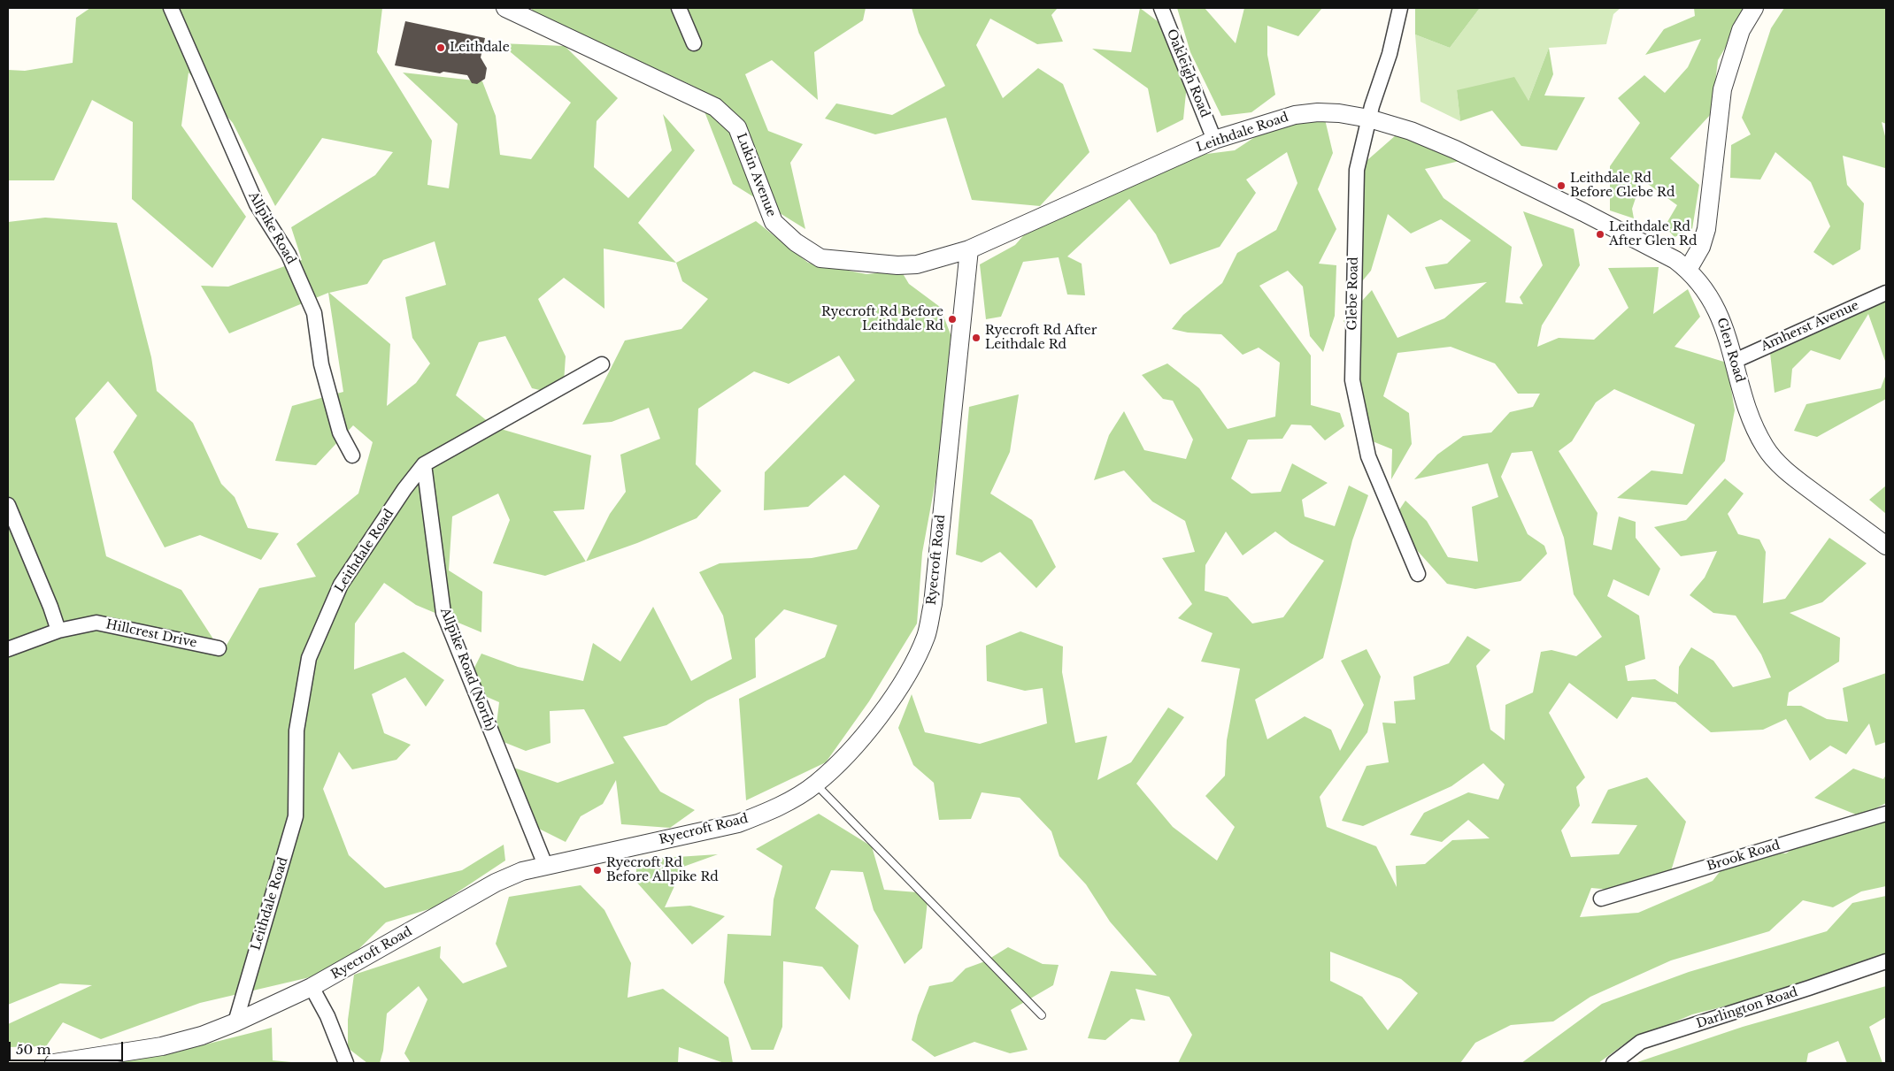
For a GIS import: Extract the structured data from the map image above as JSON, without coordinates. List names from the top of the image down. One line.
{"streets":{"street":["Oakleigh Road","Leithdale Road","Lukin Avenue","Allpike Road","Glebe Road","Amherst Avenue","Glen Road","Ryecroft Road","Hillcrest Drive","Allpike Road (North)","Brook Road","Darlington Road"]},"crossings":[["Oakleigh Road","Leithdale Road"],["Leithdale Road","Lukin Avenue"],["Leithdale Road","Glebe Road"],["Leithdale Road","Glen Road"],["Leithdale Road","Ryecroft Road"],["Leithdale Road","Allpike Road (North)"],["Lukin Avenue","Ryecroft Road"],["Amherst Avenue","Glen Road"],["Ryecroft Road","Allpike Road (North)"]],"places":["Leithdale","Leithdale Rd Before Glebe Rd","Leithdale Rd After Glen Rd","Ryecroft Rd Before Leithdale Rd","Ryecroft Rd After Leithdale Rd","Ryecroft Rd Before Allpike Rd"],"scale_bar":"50 m"}
